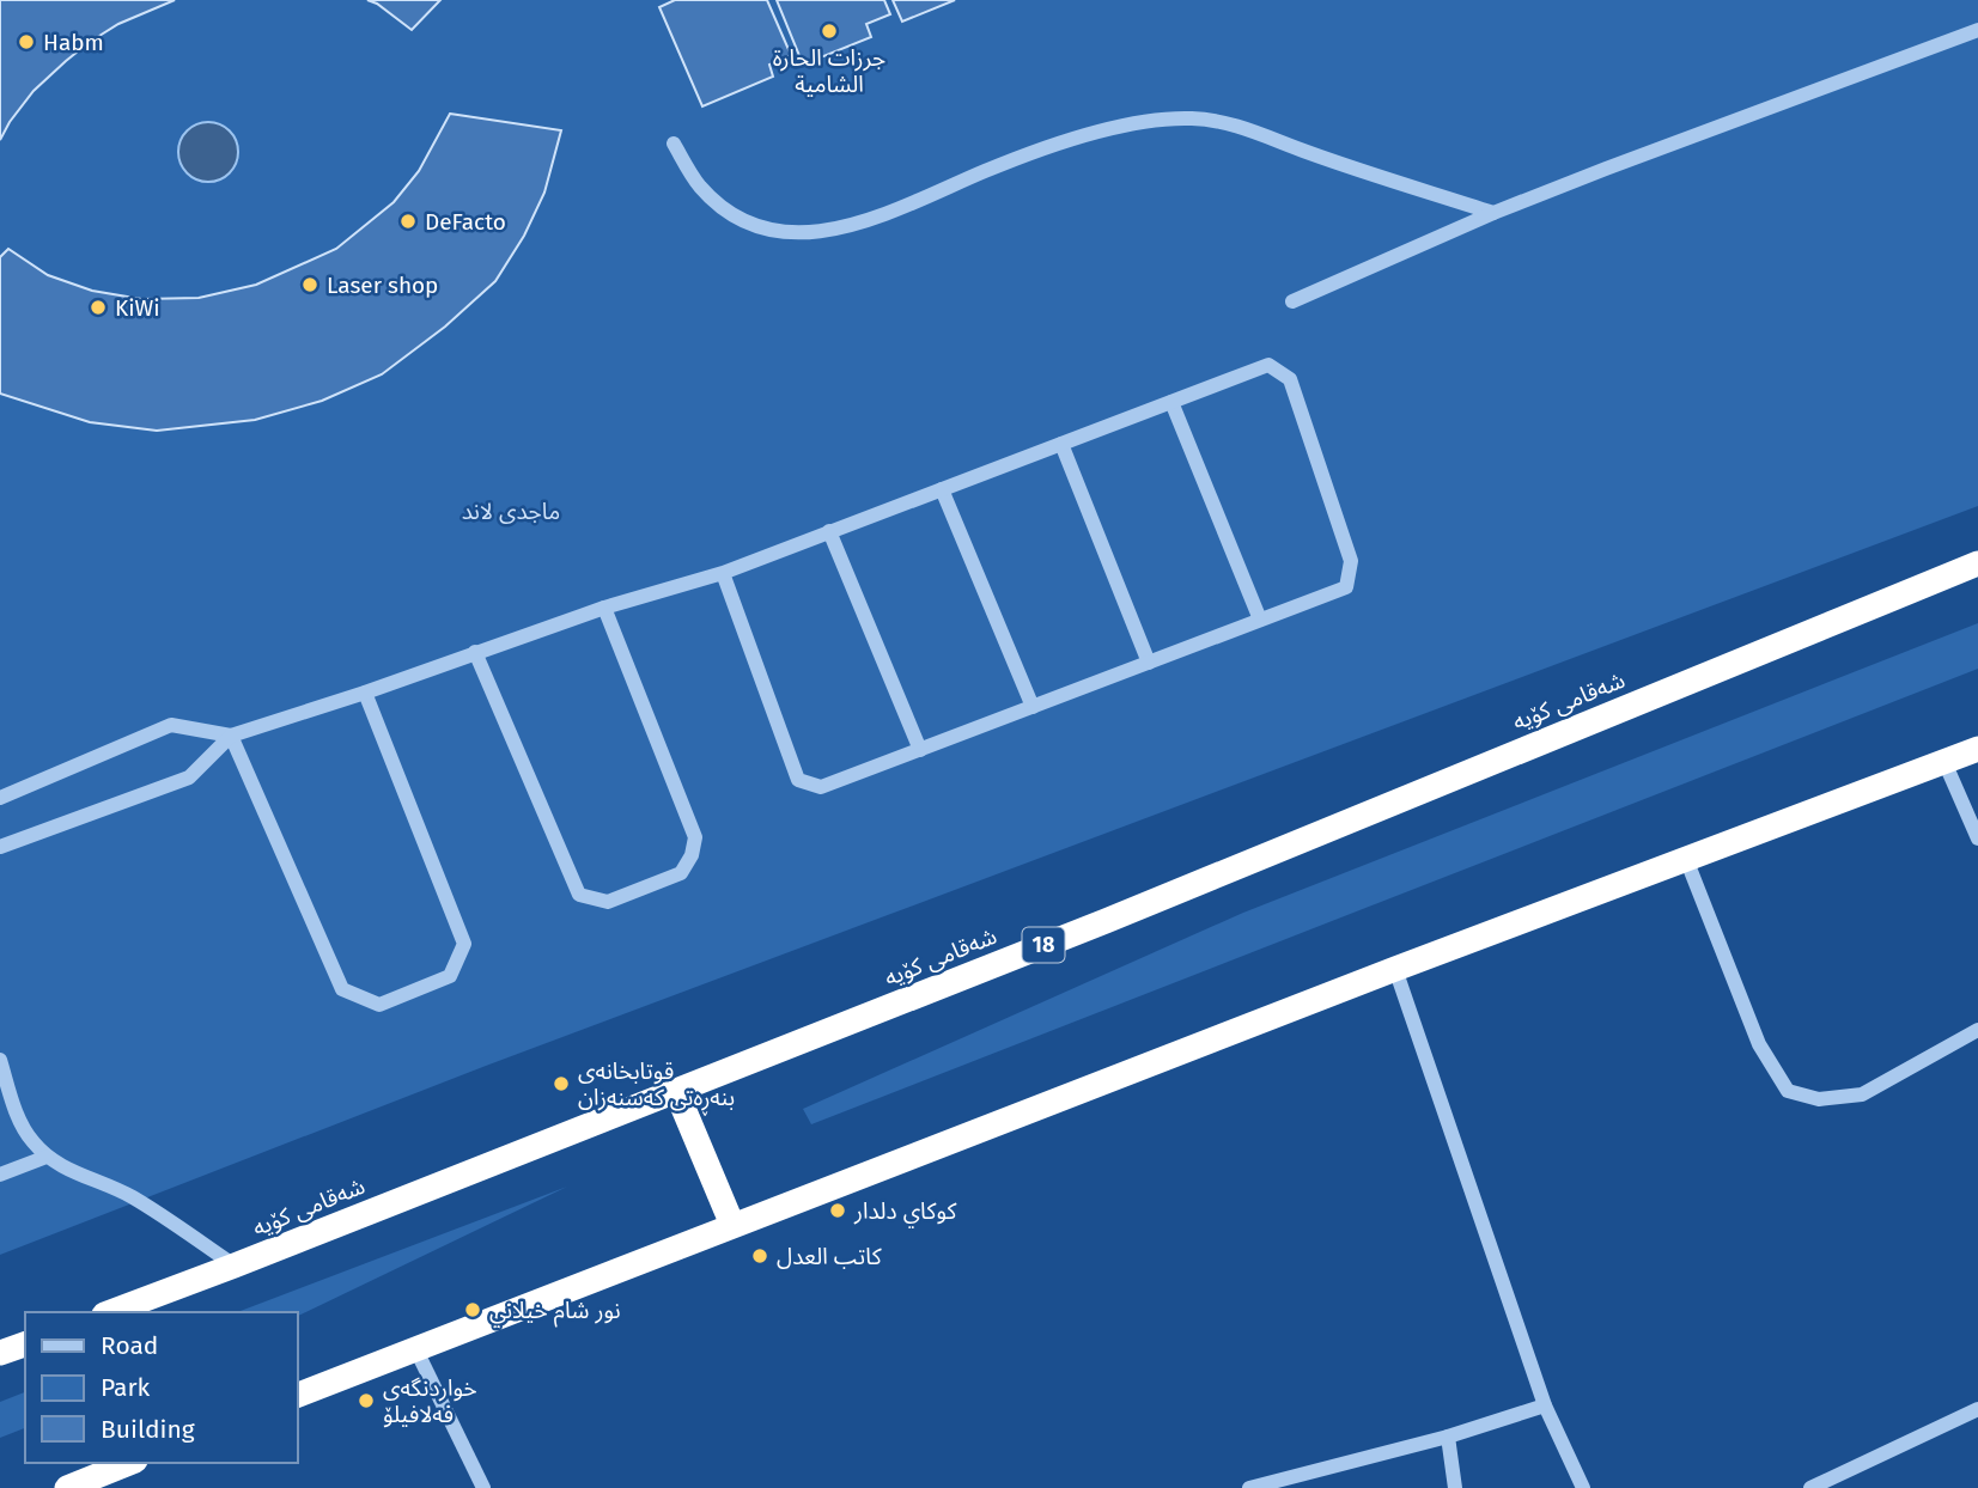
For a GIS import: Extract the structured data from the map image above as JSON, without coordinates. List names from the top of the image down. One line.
{"streets":{"highway":["شەقامی کۆیە","18"]},"parks":["ماجدی لاند"],"places":["جرزات الحارة الشامية","Habm","DeFacto","Laser shop","KiWi","قوتابخانەی بنەڕەتی کەسنەزان","كوكاي دلدار","كاتب العدل","نور شام خيلاني","خواردنگەی فەلافیلۆ"],"legend":["Road","Park","Building"]}
